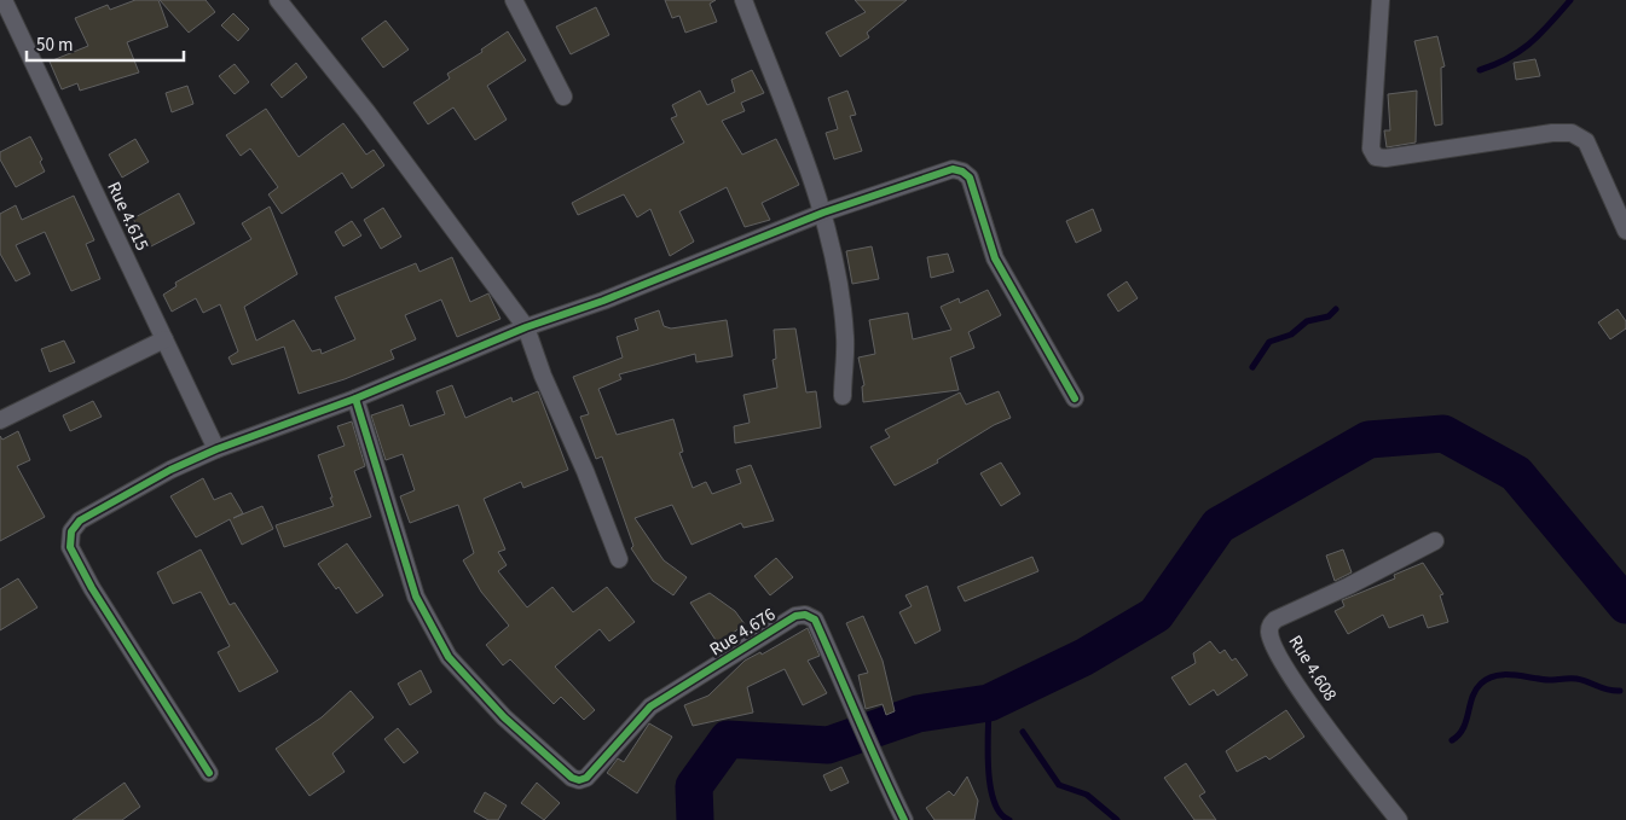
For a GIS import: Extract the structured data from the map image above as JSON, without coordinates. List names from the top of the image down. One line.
{"streets":{"street":["Rue 4.615","Rue 4.676","Rue 4.608"]},"scale_bar":"50 m"}
